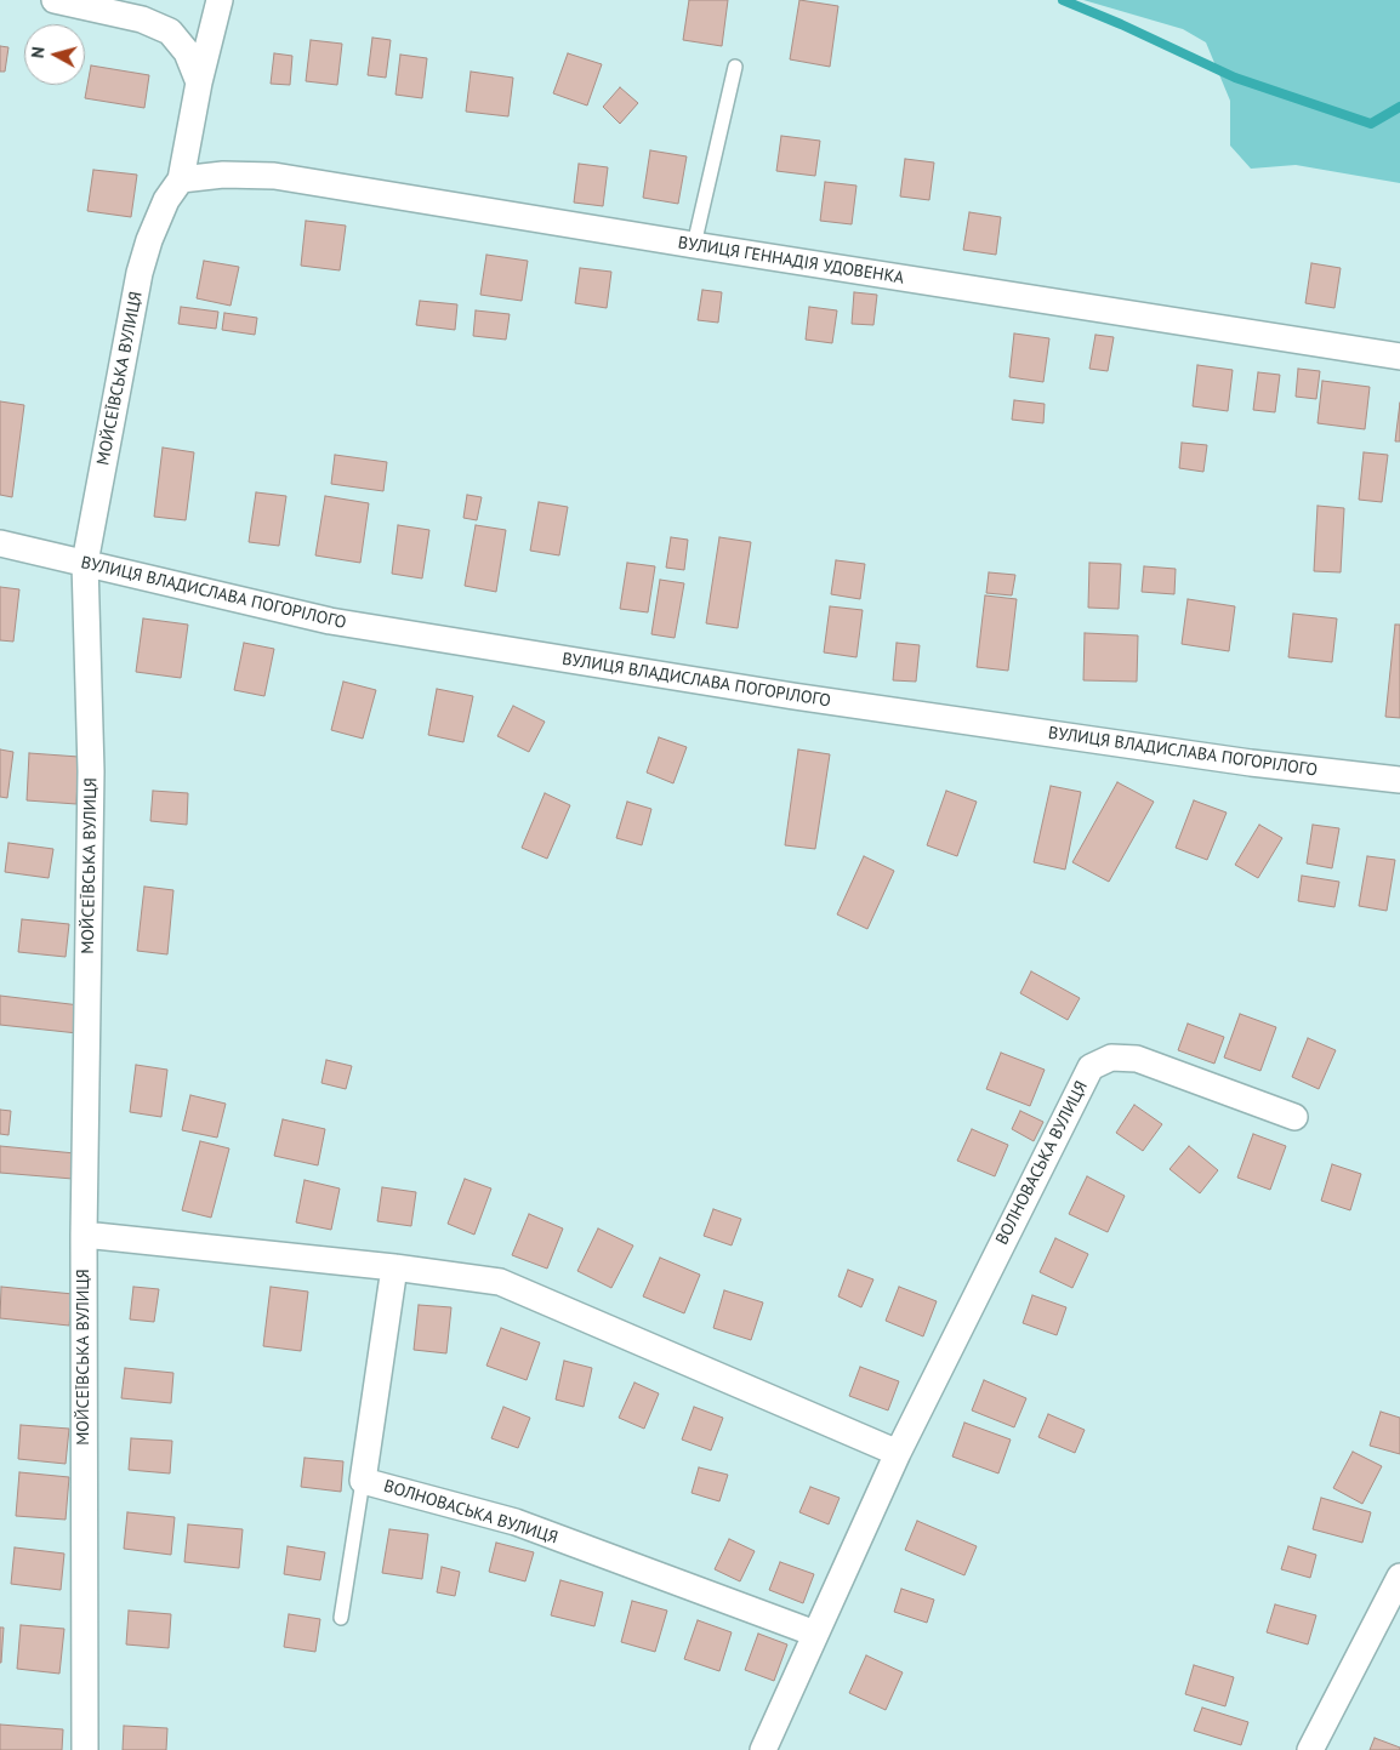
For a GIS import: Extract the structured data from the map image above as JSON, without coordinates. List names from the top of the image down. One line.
{"streets":{"street":["ВУЛИЦЯ ГЕННАДІЯ УДОВЕНКА","МОЙСЕЇВСЬКА ВУЛИЦЯ","ВУЛИЦЯ ВЛАДИСЛАВА ПОГОРІЛОГО","ВОЛНОВАСЬКА ВУЛИЦЯ"]},"crossings":[["ВУЛИЦЯ ГЕННАДІЯ УДОВЕНКА","МОЙСЕЇВСЬКА ВУЛИЦЯ"],["МОЙСЕЇВСЬКА ВУЛИЦЯ","ВУЛИЦЯ ВЛАДИСЛАВА ПОГОРІЛОГО"]],"north":"left"}
